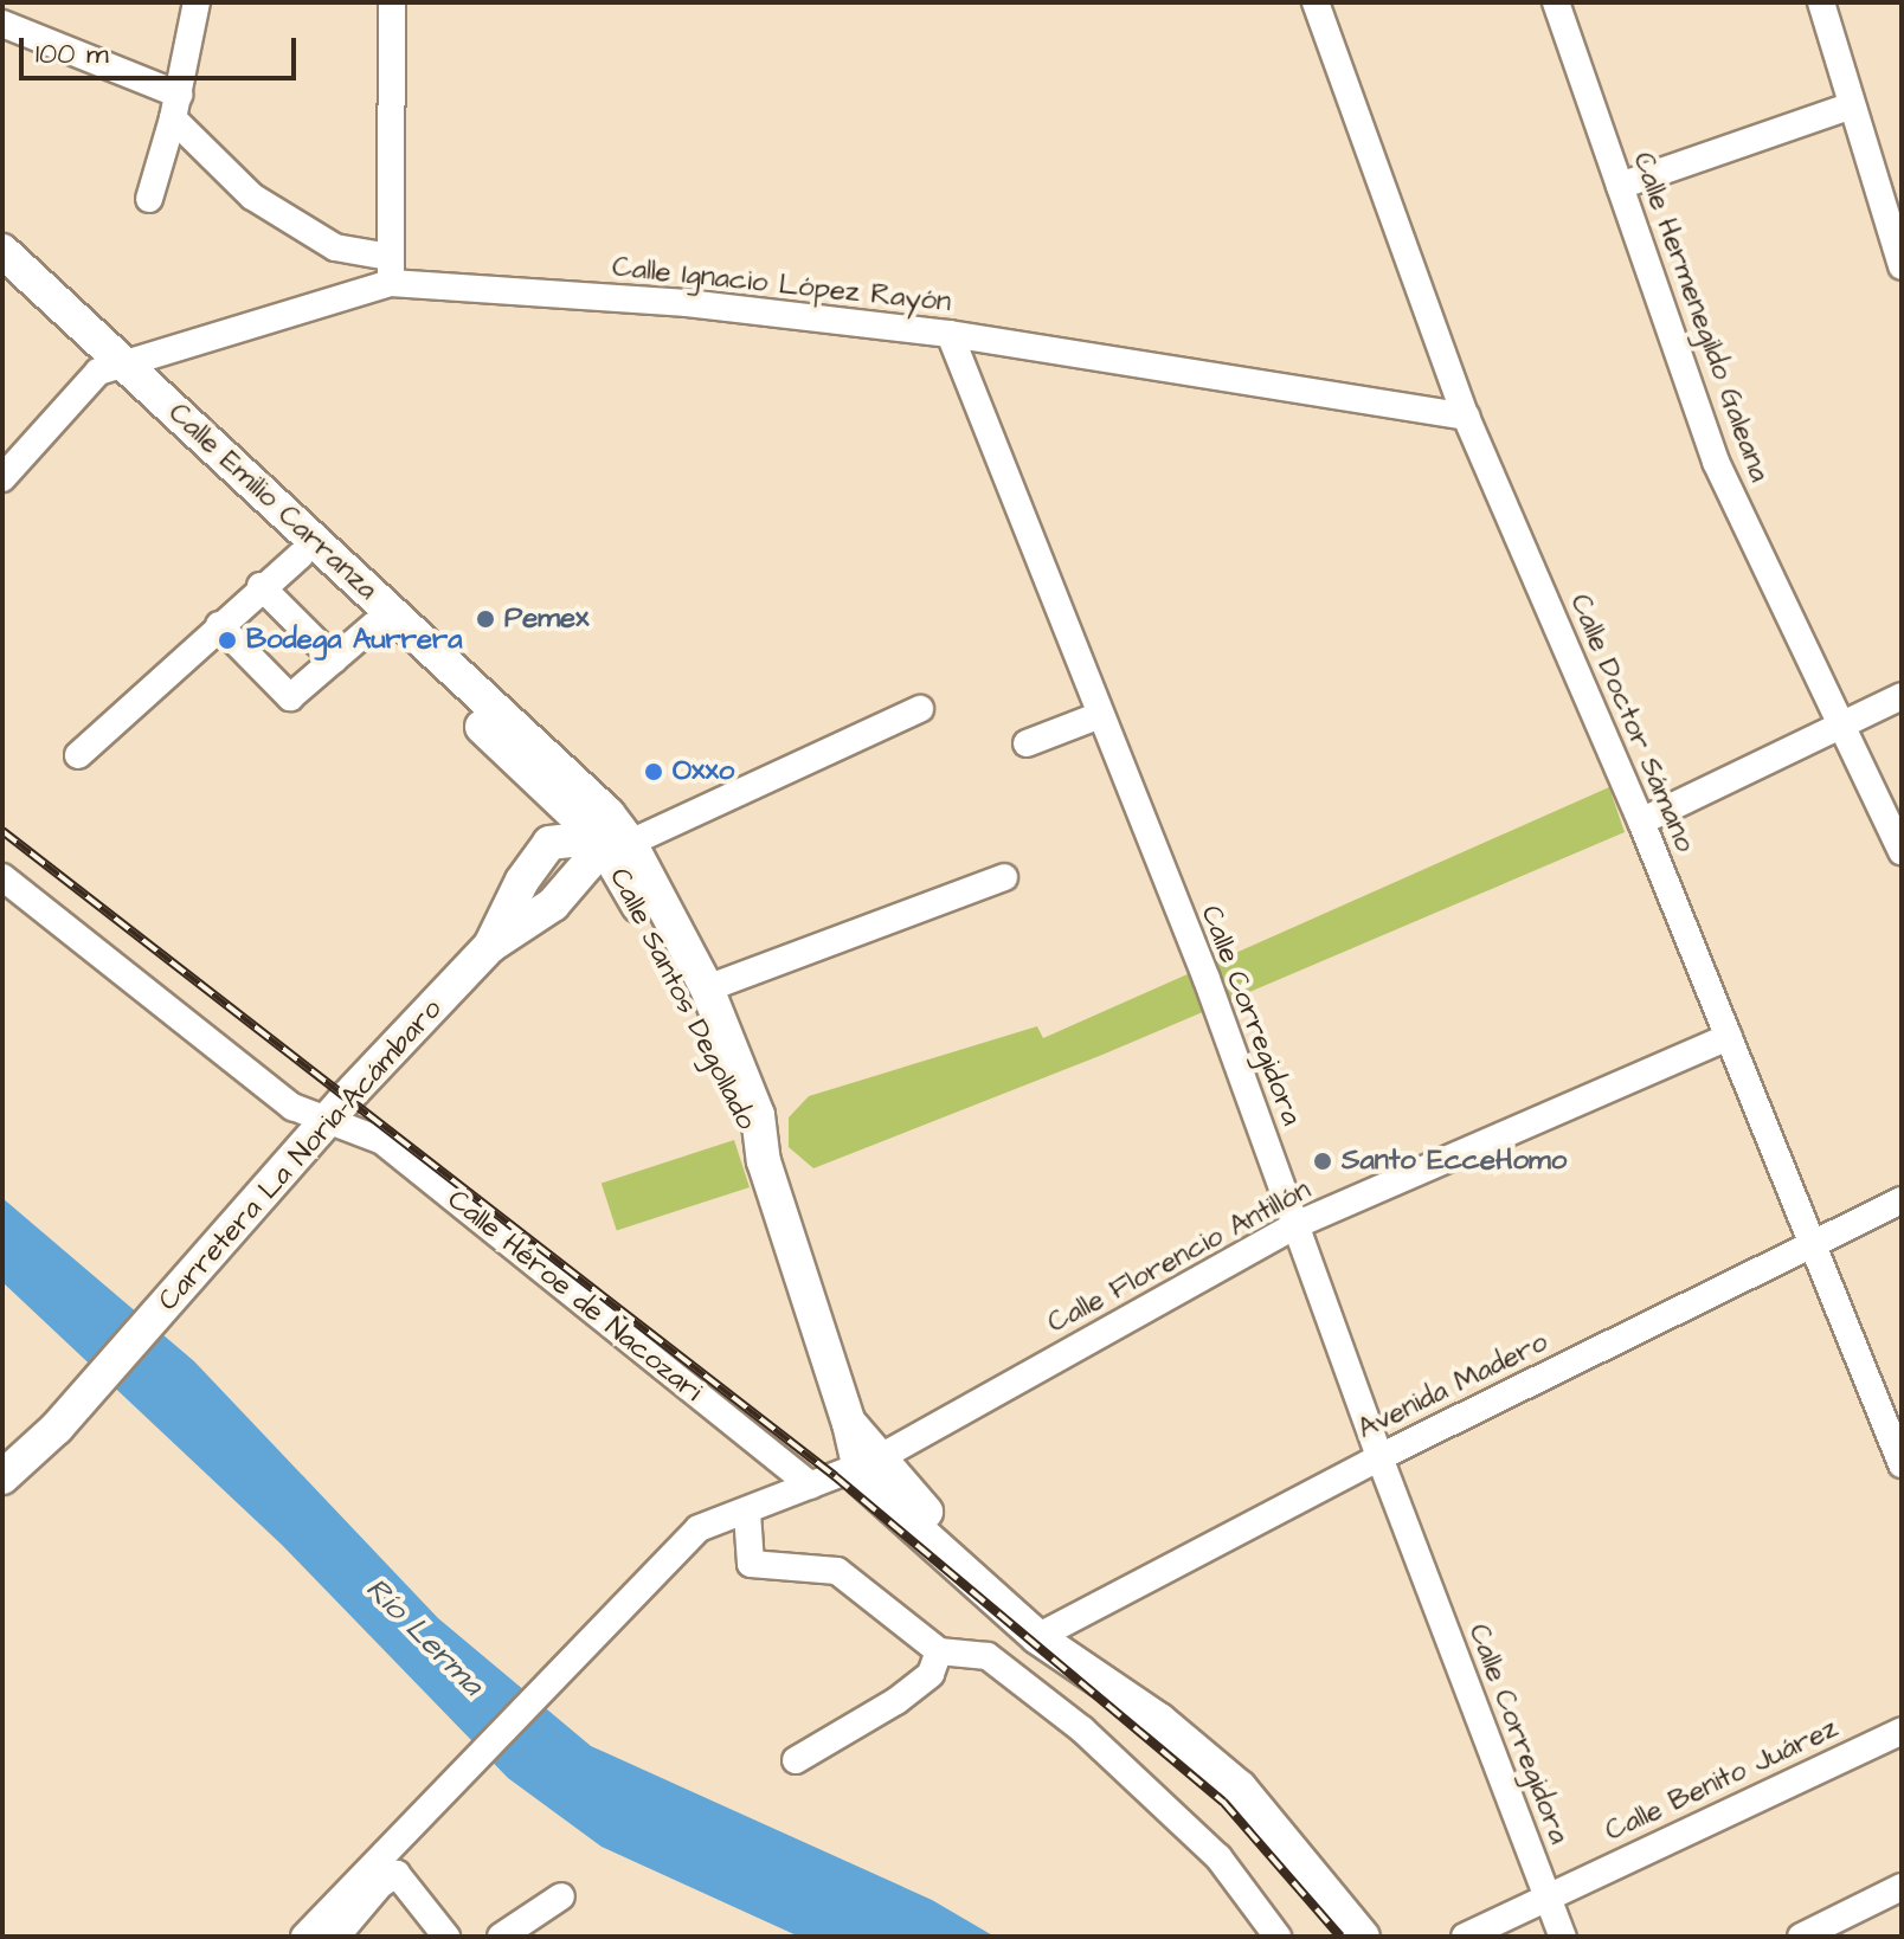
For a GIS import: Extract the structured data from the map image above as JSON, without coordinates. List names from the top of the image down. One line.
{"streets":{"main road":["Calle Emilio Carranza","Calle Santos Degollado","Carretera La Noria-Acámbaro"],"street":["Calle Ignacio López Rayón","Calle Hermenegildo Galeana","Calle Doctor Sámano","Calle Corregidora","Calle Florencio Antillón","Calle Héroe de Nacozari","Avenida Madero","Calle Benito Juárez"]},"crossings":[["Calle Ignacio López Rayón","Calle Emilio Carranza"],["Calle Ignacio López Rayón","Calle Doctor Sámano"],["Calle Ignacio López Rayón","Calle Corregidora"],["Calle Emilio Carranza","Calle Santos Degollado"],["Calle Emilio Carranza","Carretera La Noria-Acámbaro"],["Calle Doctor Sámano","Calle Florencio Antillón"],["Calle Doctor Sámano","Avenida Madero"],["Calle Santos Degollado","Carretera La Noria-Acámbaro"],["Calle Santos Degollado","Calle Florencio Antillón"],["Calle Corregidora","Calle Florencio Antillón"],["Calle Corregidora","Avenida Madero"],["Calle Corregidora","Calle Benito Juárez"],["Carretera La Noria-Acámbaro","Calle Héroe de Nacozari"],["Calle Florencio Antillón","Calle Héroe de Nacozari"]],"water":["Río Lerma"],"places":["Pemex","Bodega Aurrera","Oxxo","Santo EcceHomo"],"scale_bar":"100 m"}
